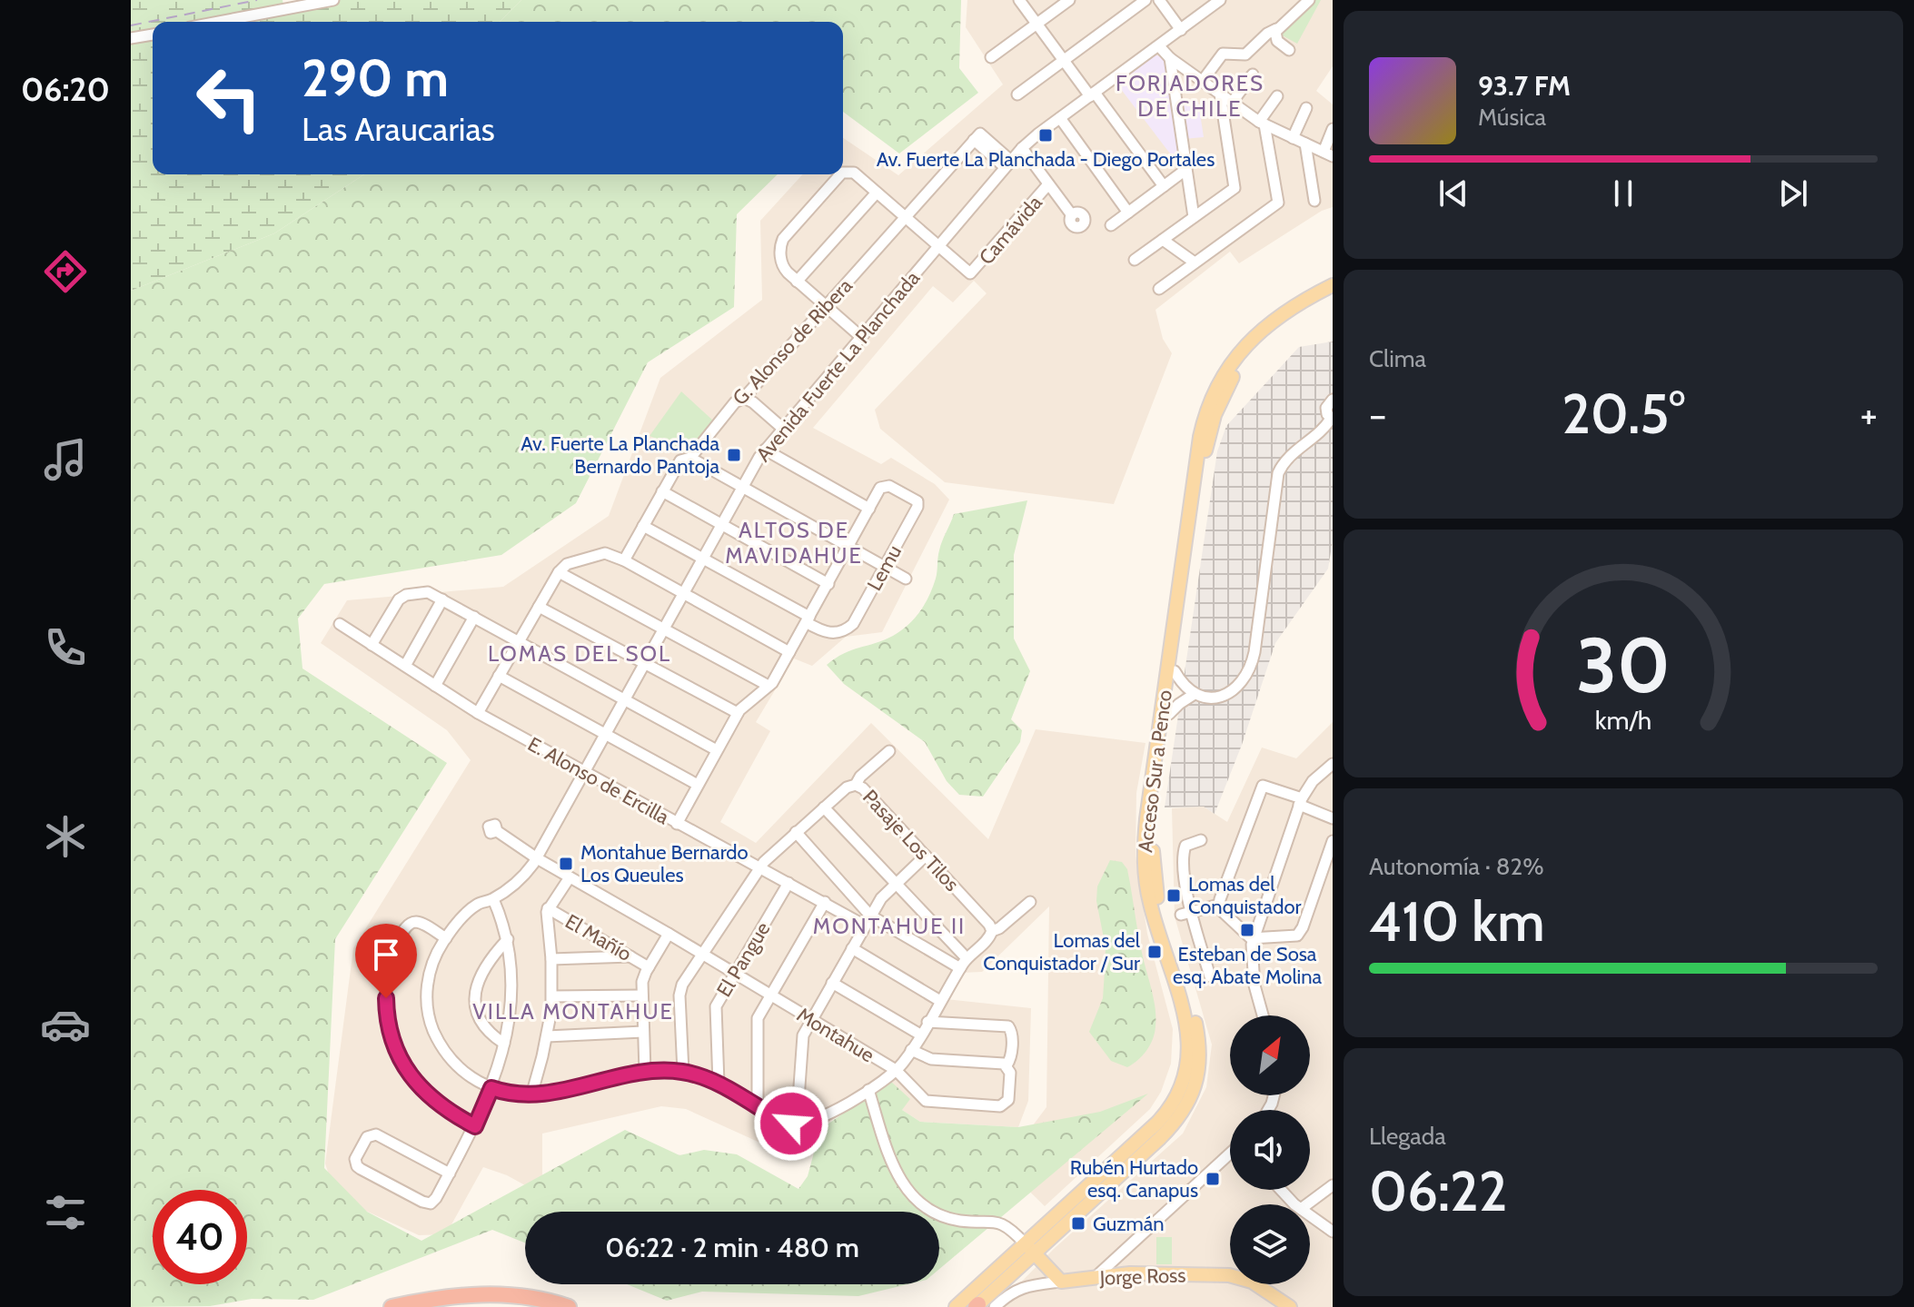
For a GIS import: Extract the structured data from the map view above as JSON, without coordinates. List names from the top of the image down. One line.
{"streets":{"main road":["Acceso Sur a Penco","Jorge Ross"],"street":["Camávida","G. Alonso de Ribera","Avenida Fuerte La Planchada","Lemu","E. Alonso de Ercilla","Pasaje Los Tilos","El Mañío","El Pangue","Montahue"]},"crossings":[["Camávida","Avenida Fuerte La Planchada"],["G. Alonso de Ribera","Avenida Fuerte La Planchada"],["G. Alonso de Ribera","Lemu"],["Avenida Fuerte La Planchada","Lemu"],["Avenida Fuerte La Planchada","E. Alonso de Ercilla"],["Avenida Fuerte La Planchada","Montahue"],["Acceso Sur a Penco","Montahue"],["E. Alonso de Ercilla","El Pangue"],["El Pangue","Montahue"]],"districts":["FORJADORES DE CHILE","ALTOS DE MAVIDAHUE","LOMAS DEL SOL","MONTAHUE II","VILLA MONTAHUE"],"places":{"transit":["Av. Fuerte La Planchada - Diego Portales","Av. Fuerte La Planchada Bernardo Pantoja","Montahue Bernardo Los Queules","Lomas del Conquistador","Esteban de Sosa esq. Abate Molina","Lomas del Conquistador / Sur","Rubén Hurtado esq. Canapus","Guzmán"]},"north":"top right","page":{"tabs":"06:20","turn":["290 m","Las Araucarias"],"song":["93.7 FM","Música"],"tile":["Clima",["Autonomía · 82%","410 km"],["Llegada","06:22"]],"heat":["−","20.5°","+"],"limit":"40","trip":"06:22 · 2 min · 480 m","gauge":["30","km/h"]}}
